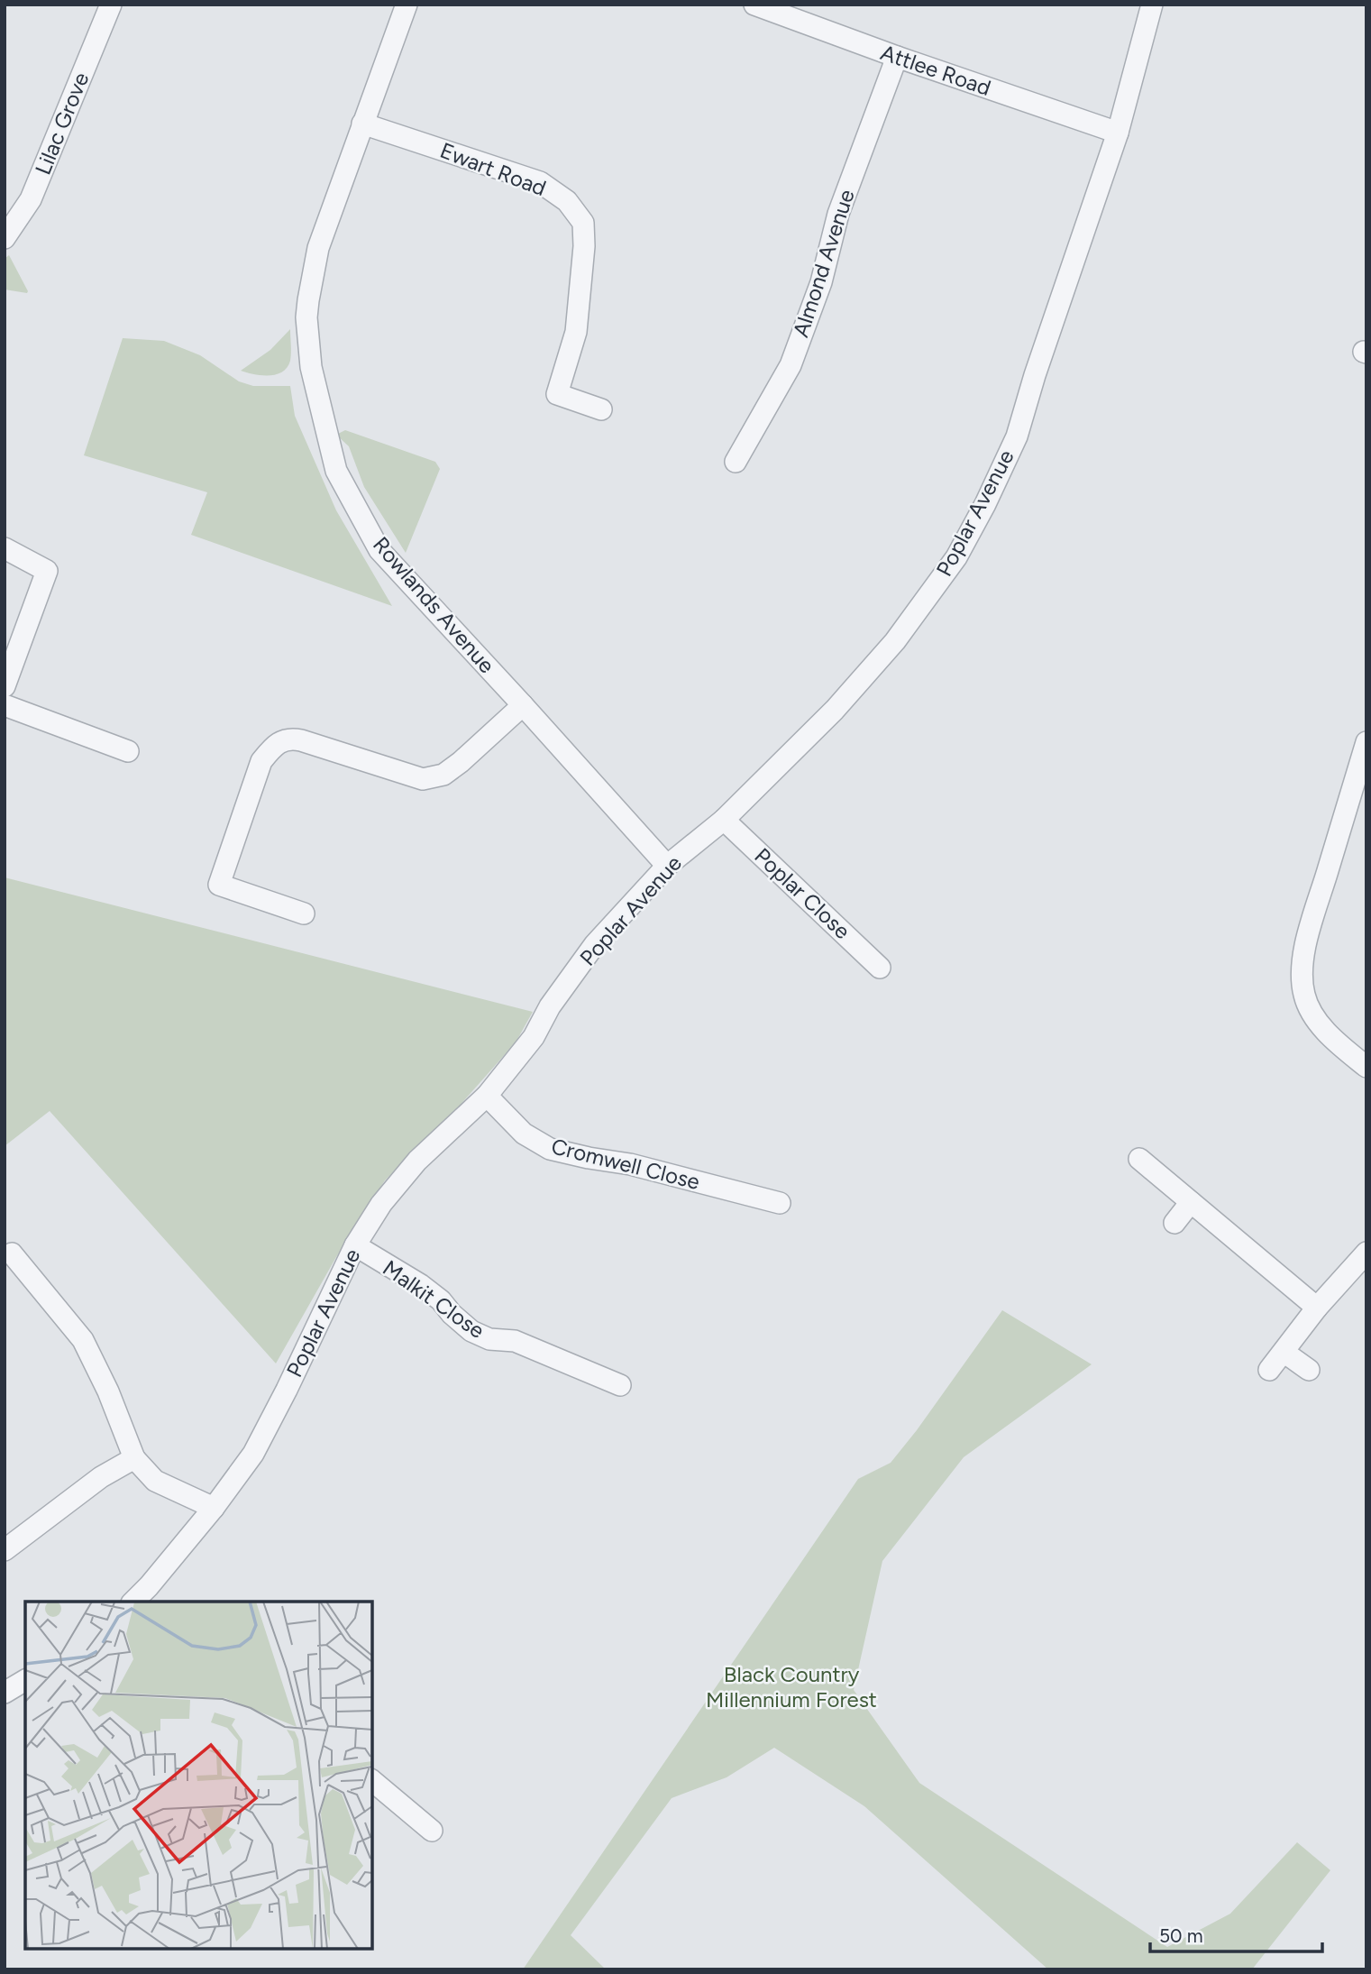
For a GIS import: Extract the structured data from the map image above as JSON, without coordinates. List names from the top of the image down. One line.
{"streets":{"street":["Attlee Road","Lilac Grove","Ewart Road","Almond Avenue","Poplar Avenue","Rowlands Avenue","Poplar Close","Cromwell Close","Malkit Close"]},"crossings":[["Attlee Road","Almond Avenue"],["Attlee Road","Poplar Avenue"],["Ewart Road","Rowlands Avenue"],["Poplar Avenue","Rowlands Avenue"],["Poplar Avenue","Poplar Close"],["Poplar Avenue","Cromwell Close"],["Poplar Avenue","Malkit Close"]],"parks":["Black Country Millennium Forest"],"scale_bar":"50 m"}
